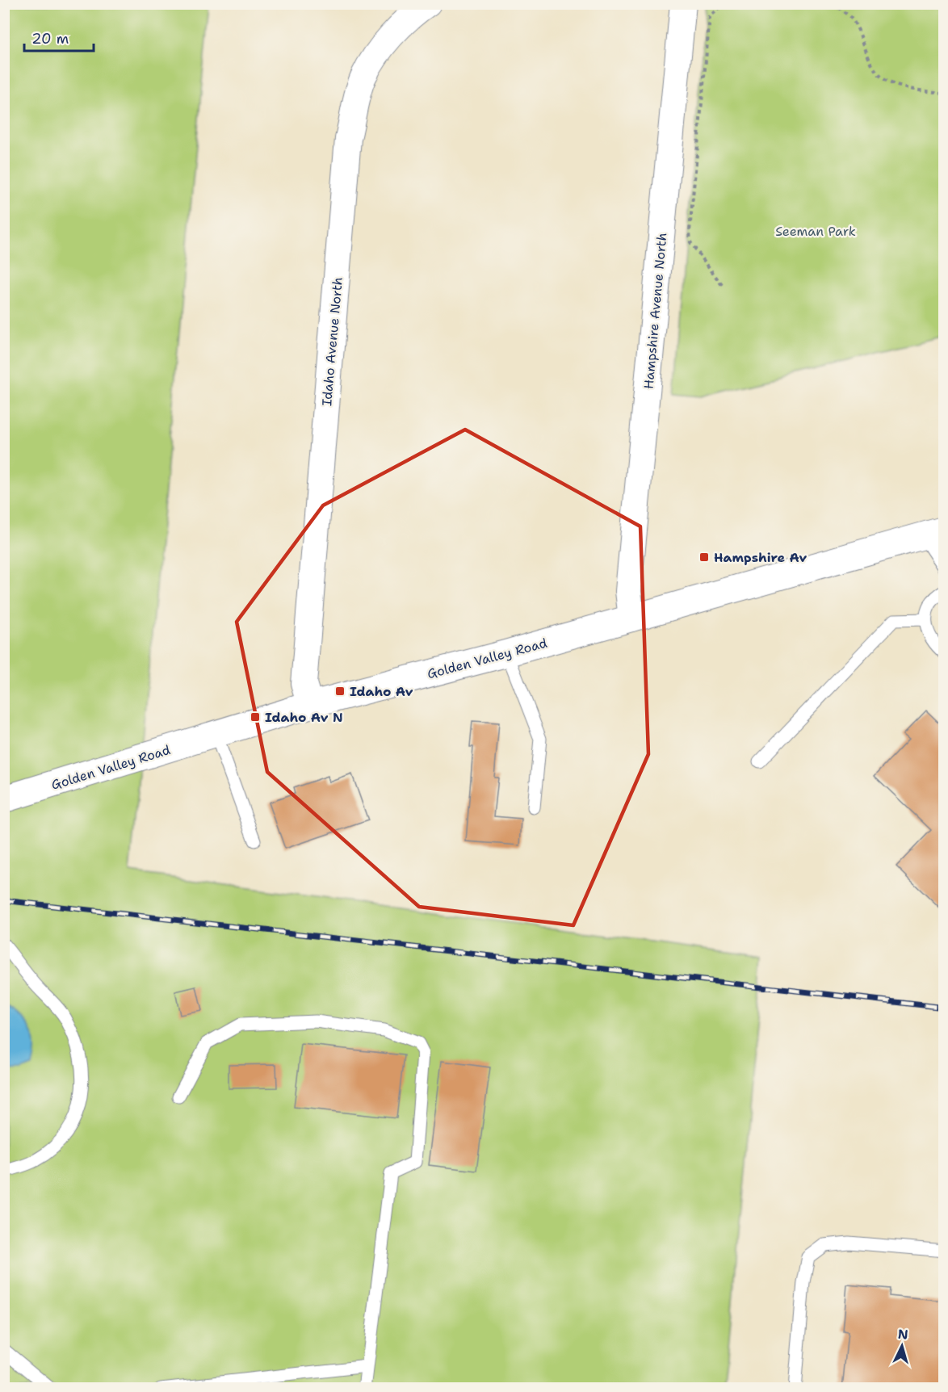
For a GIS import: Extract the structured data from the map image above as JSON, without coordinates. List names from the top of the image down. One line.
{"streets":{"street":["Hampshire Avenue North","Idaho Avenue North","Golden Valley Road"]},"crossings":[["Hampshire Avenue North","Golden Valley Road"],["Idaho Avenue North","Golden Valley Road"]],"parks":["Seeman Park"],"places":{"transit":["Hampshire Av","Idaho Av","Idaho Av N"]},"scale_bar":"20 m","north":"top"}
